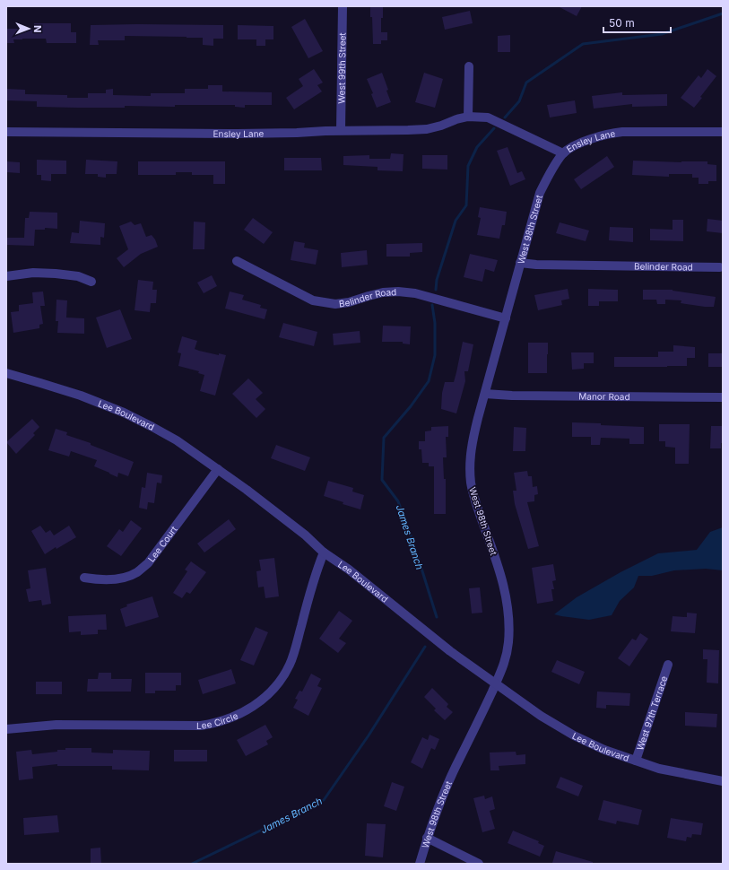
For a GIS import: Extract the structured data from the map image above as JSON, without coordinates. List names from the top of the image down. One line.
{"streets":{"street":["West 99th Street","Ensley Lane","West 98th Street","Belinder Road","Manor Road","Lee Boulevard","Lee Court","West 97th Terrace","Lee Circle"]},"crossings":[["West 99th Street","Ensley Lane"],["Ensley Lane","West 98th Street"],["West 98th Street","Belinder Road"],["West 98th Street","Manor Road"],["West 98th Street","Lee Boulevard"],["Lee Boulevard","Lee Court"],["Lee Boulevard","West 97th Terrace"],["Lee Boulevard","Lee Circle"]],"water":["James Branch"],"scale_bar":"50 m","north":"right"}
